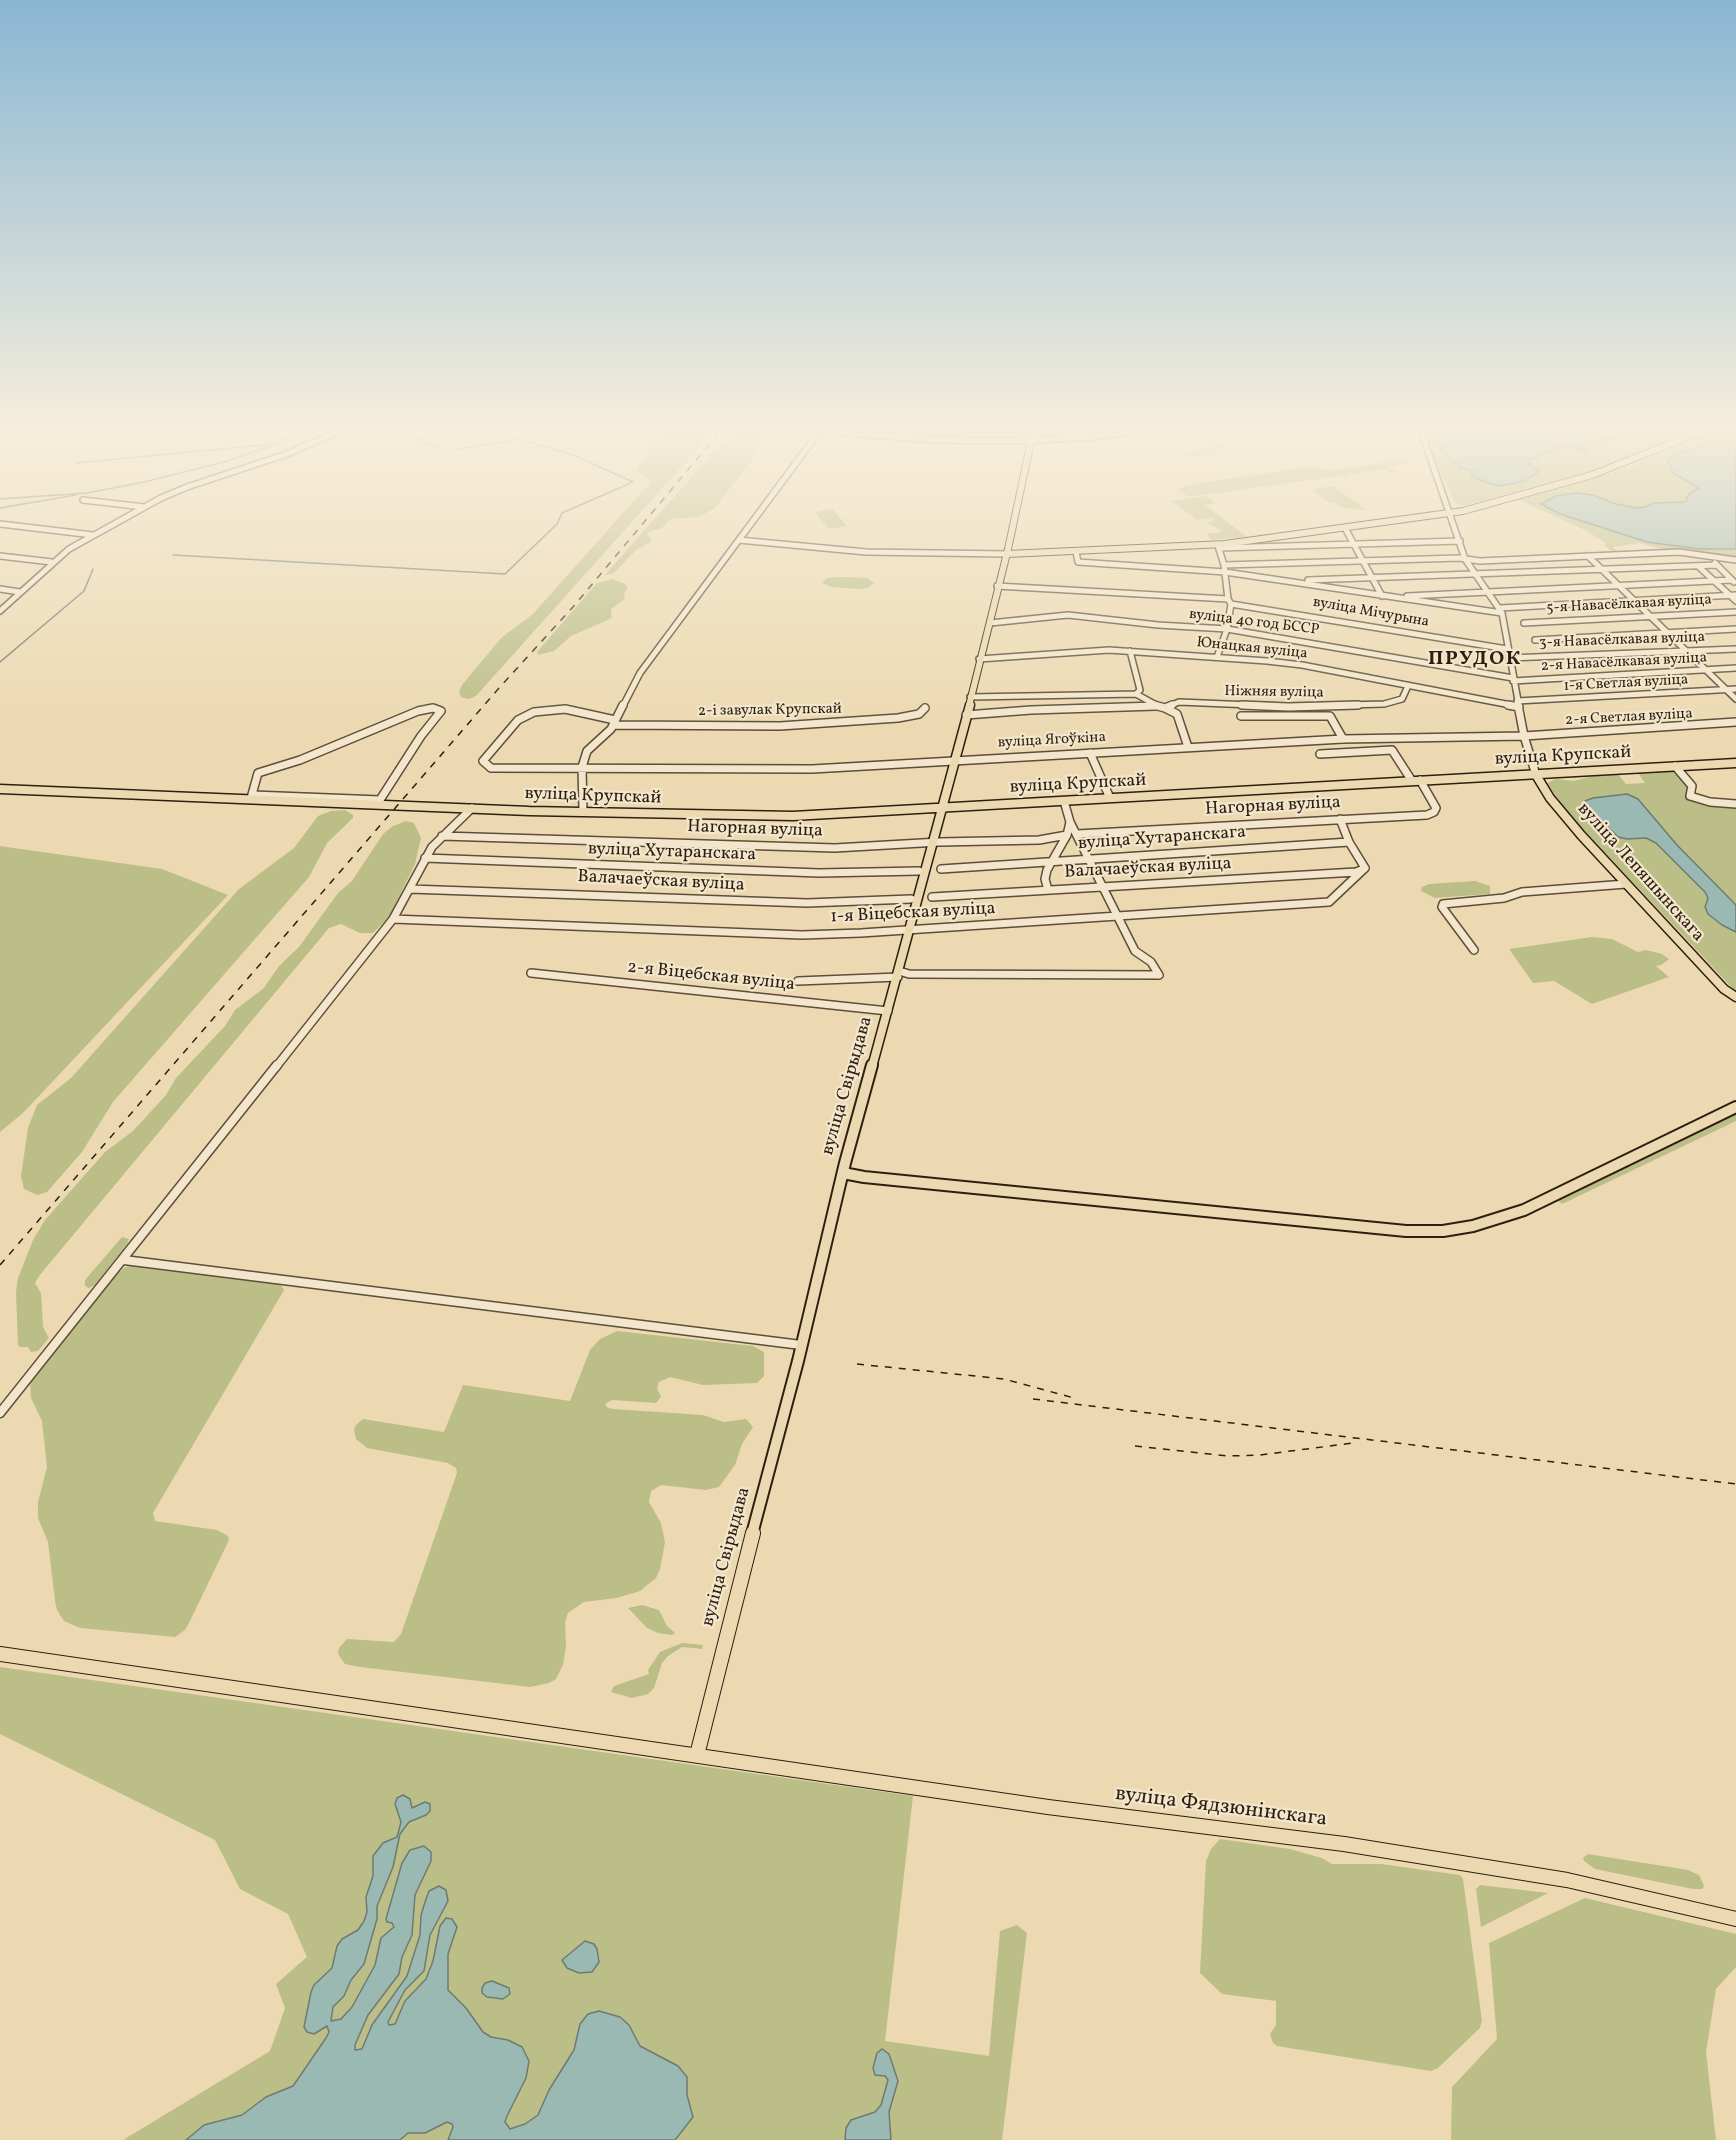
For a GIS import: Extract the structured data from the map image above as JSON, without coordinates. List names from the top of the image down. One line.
{"streets":{"main road":["вуліца Крупскай","вуліца Лепяшынскага","вуліца Свірыдава","вуліца Фядзюнінскага"],"street":["5-я Навасёлкавая вуліца","вуліца Мічурына","вуліца 40 год БССР","3-я Навасёлкавая вуліца","Юнацкая вуліца","2-я Навасёлкавая вуліца","1-я Светлая вуліца","Ніжняя вуліца","2-і завулак Крупскай","2-я Светлая вуліца","вуліца Ягоўкіна","Нагорная вуліца","вуліца Хутаранскага","Валачаеўская вуліца","1-я Віцебская вуліца","2-я Віцебская вуліца"]},"crossings":[["вуліца Мічурына","вуліца Свірыдава"],["вуліца 40 год БССР","2-я Навасёлкавая вуліца"],["вуліца 40 год БССР","вуліца Свірыдава"],["Юнацкая вуліца","1-я Светлая вуліца"],["Юнацкая вуліца","Ніжняя вуліца"],["Юнацкая вуліца","вуліца Свірыдава"],["2-і завулак Крупскай","вуліца Ягоўкіна"],["2-я Светлая вуліца","вуліца Ягоўкіна"],["вуліца Ягоўкіна","вуліца Свірыдава"],["вуліца Крупскай","Нагорная вуліца"],["вуліца Крупскай","вуліца Лепяшынскага"],["вуліца Крупскай","вуліца Свірыдава"],["Нагорная вуліца","вуліца Свірыдава"],["Валачаеўская вуліца","1-я Віцебская вуліца"],["1-я Віцебская вуліца","2-я Віцебская вуліца"],["1-я Віцебская вуліца","вуліца Свірыдава"],["2-я Віцебская вуліца","вуліца Свірыдава"],["вуліца Свірыдава","вуліца Фядзюнінскага"]],"districts":["ПРУДОК"]}
